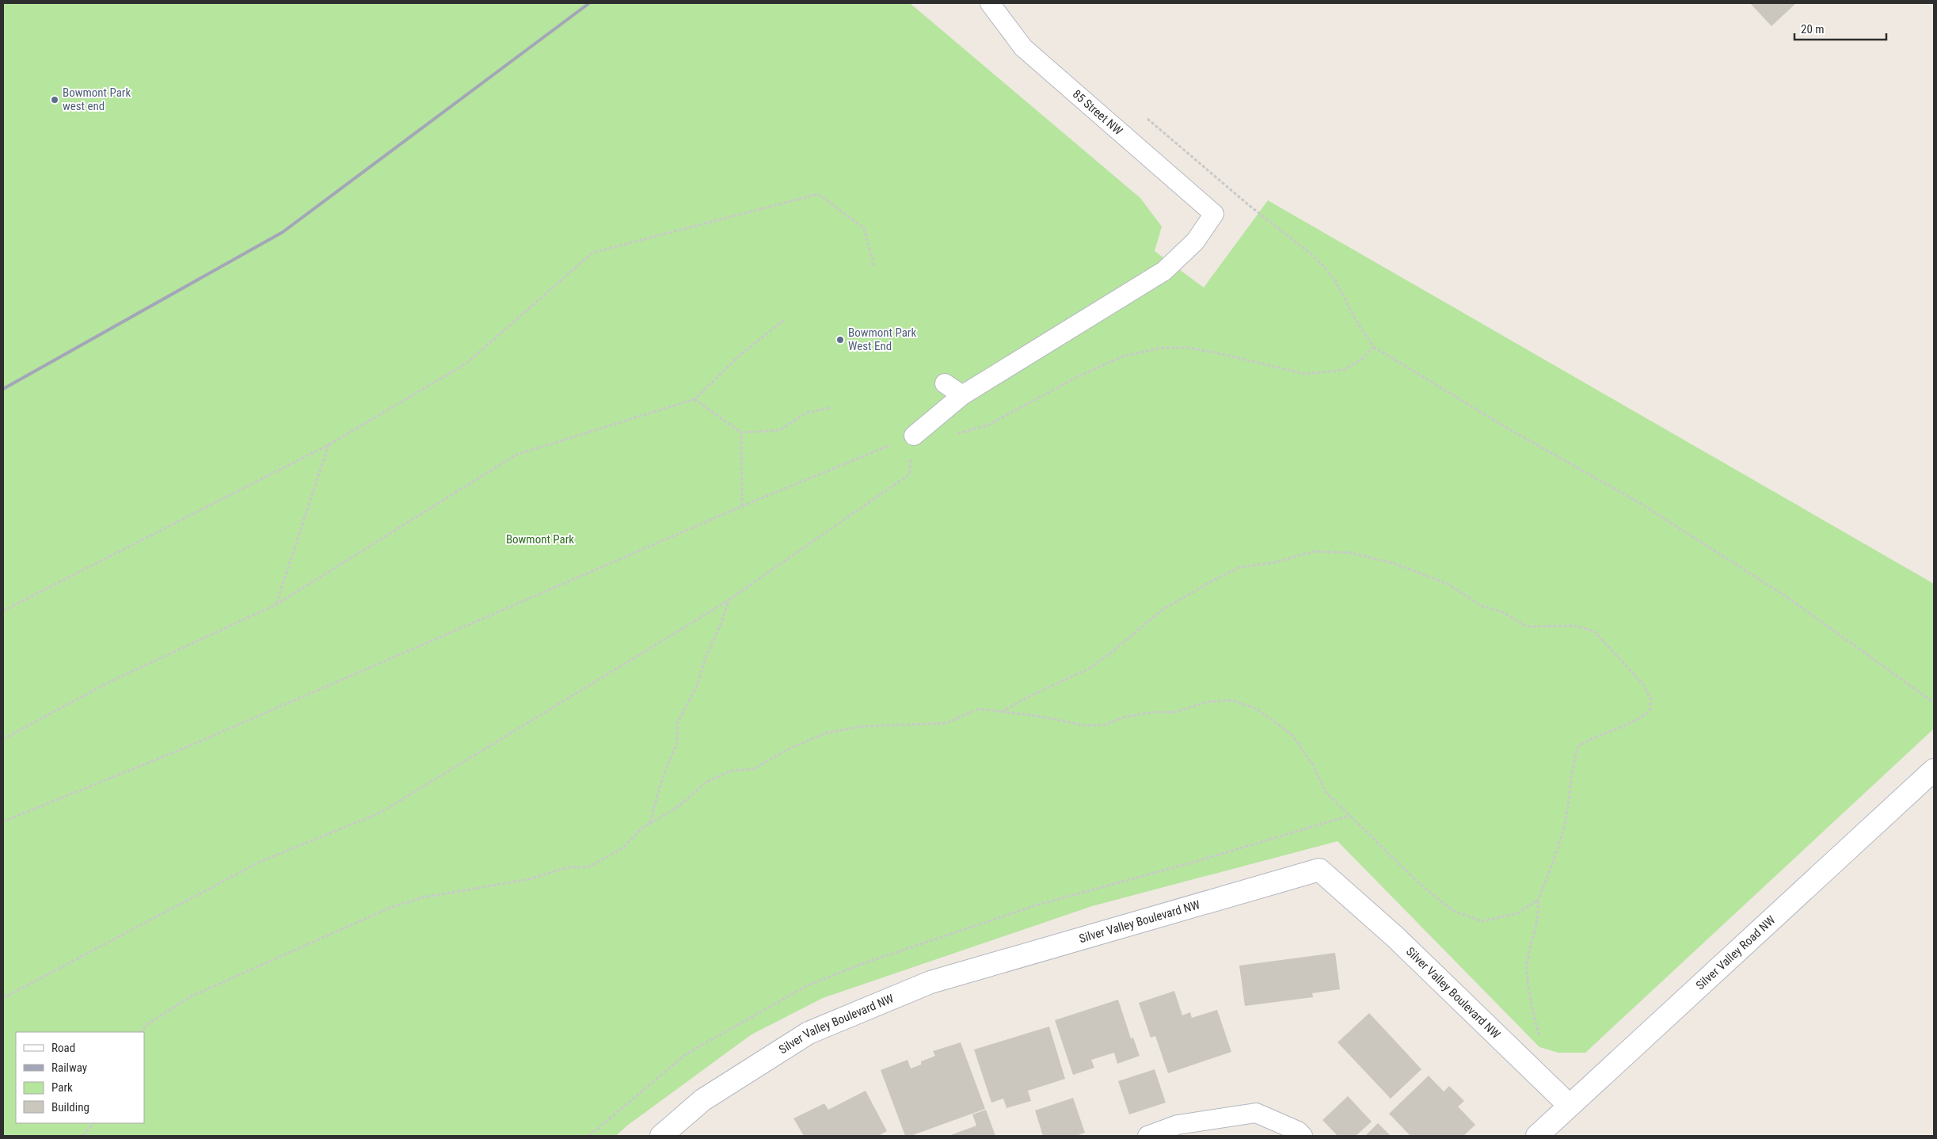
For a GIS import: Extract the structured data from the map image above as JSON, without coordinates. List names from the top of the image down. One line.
{"streets":{"street":["Silver Valley Boulevard NW","Silver Valley Road NW"],"lane":["85 Street NW"]},"crossings":[["Silver Valley Boulevard NW","Silver Valley Road NW"]],"parks":["Bowmont Park"],"places":["Bowmont Park west end","Bowmont Park West End"],"legend":["Road","Railway","Park","Building"],"scale_bar":"20 m"}
